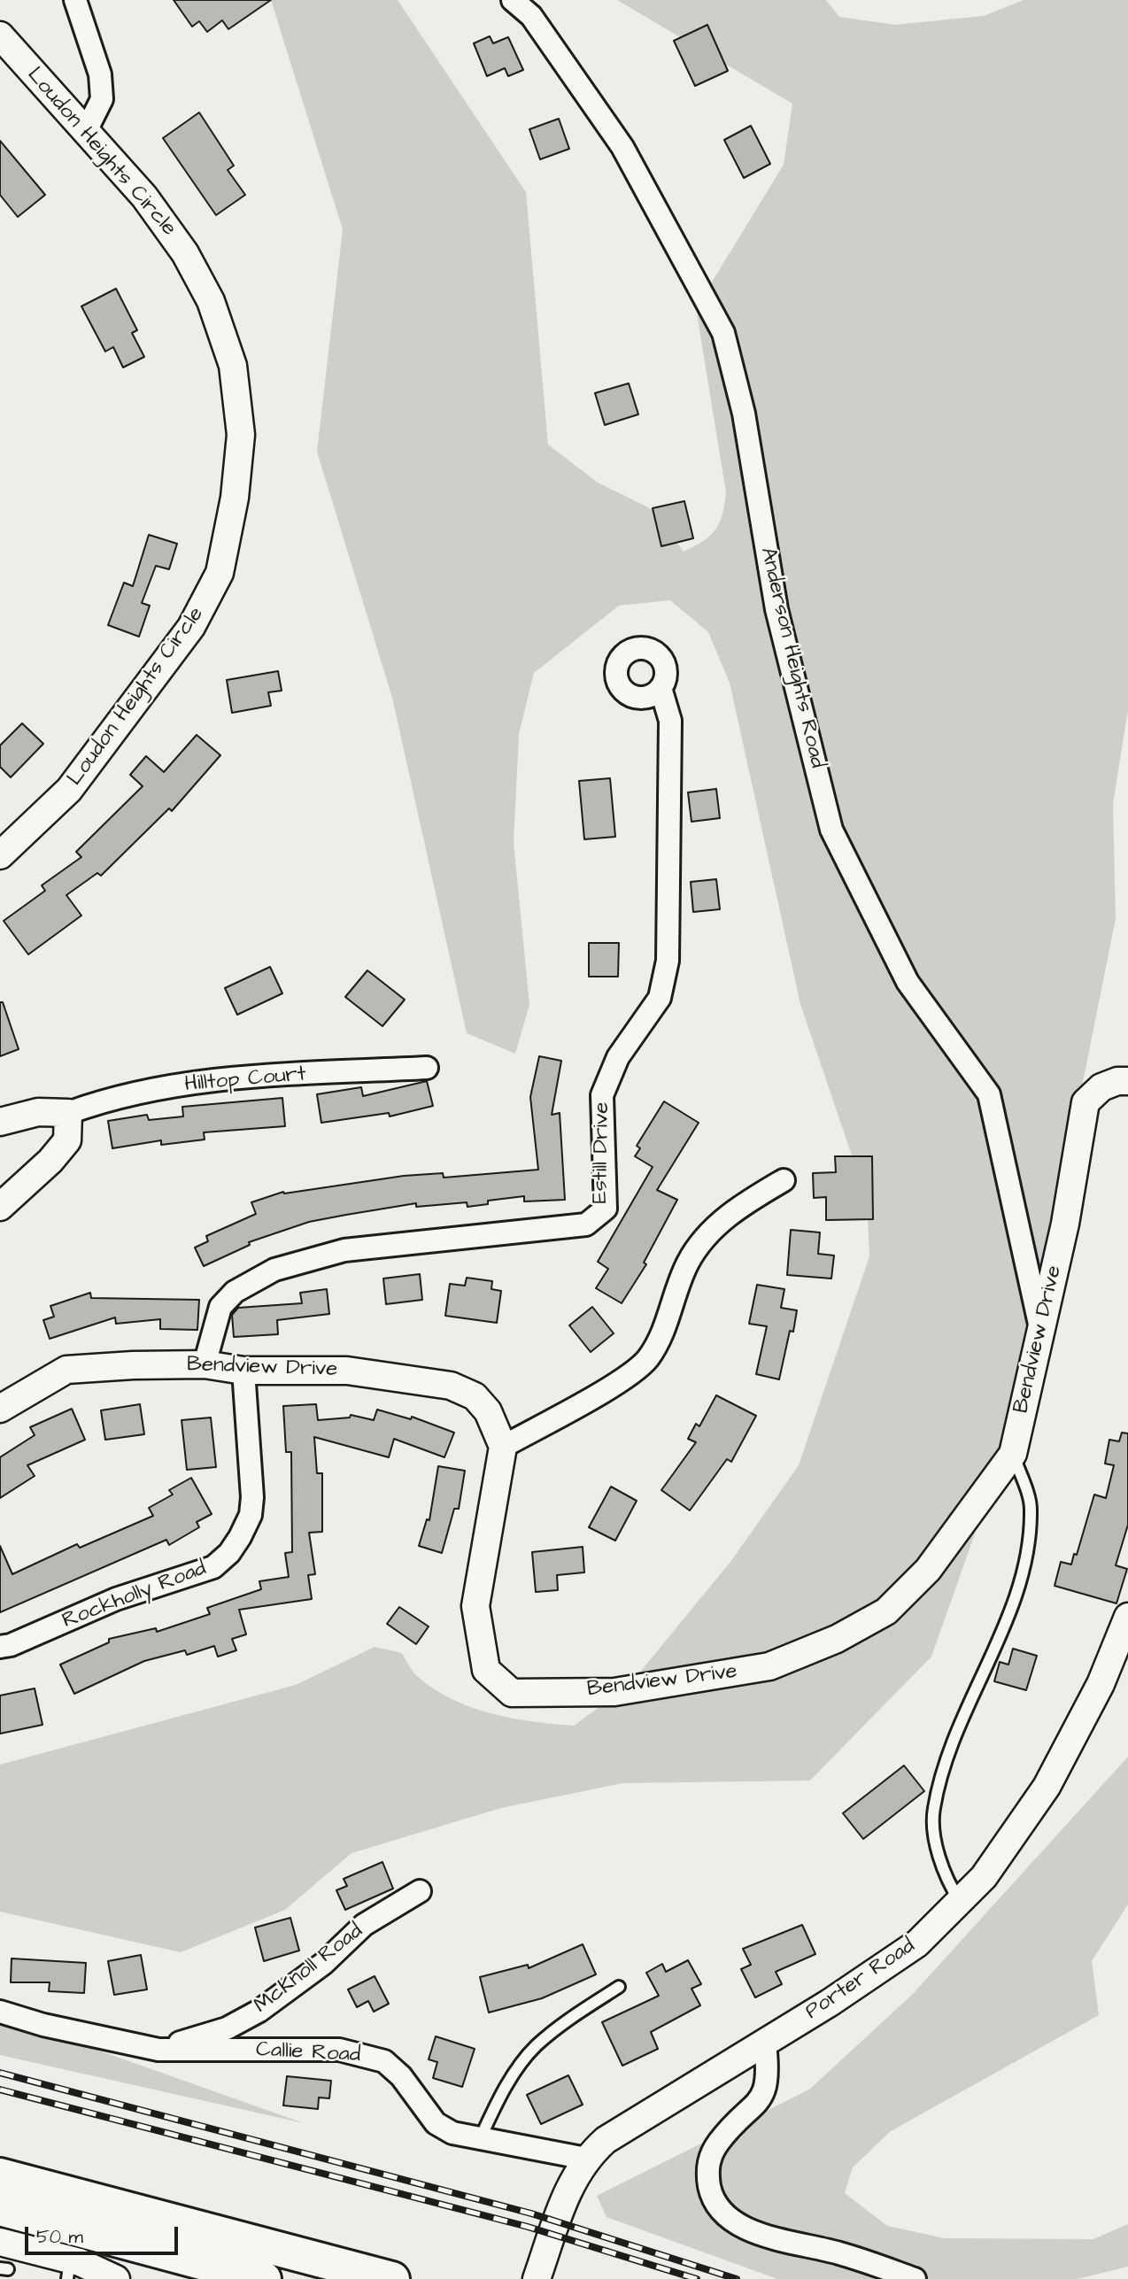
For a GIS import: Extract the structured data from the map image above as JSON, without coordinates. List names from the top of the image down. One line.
{"streets":{"street":["Loudon Heights Circle","Anderson Heights Road","Hilltop Court","Estill Drive","Bendview Drive","Rockholly Road","McKnoll Road","Porter Road","Callie Road"]},"crossings":[["Anderson Heights Road","Bendview Drive"],["Estill Drive","Bendview Drive"],["Bendview Drive","Rockholly Road"],["McKnoll Road","Callie Road"],["Porter Road","Callie Road"]],"scale_bar":"50 m"}
